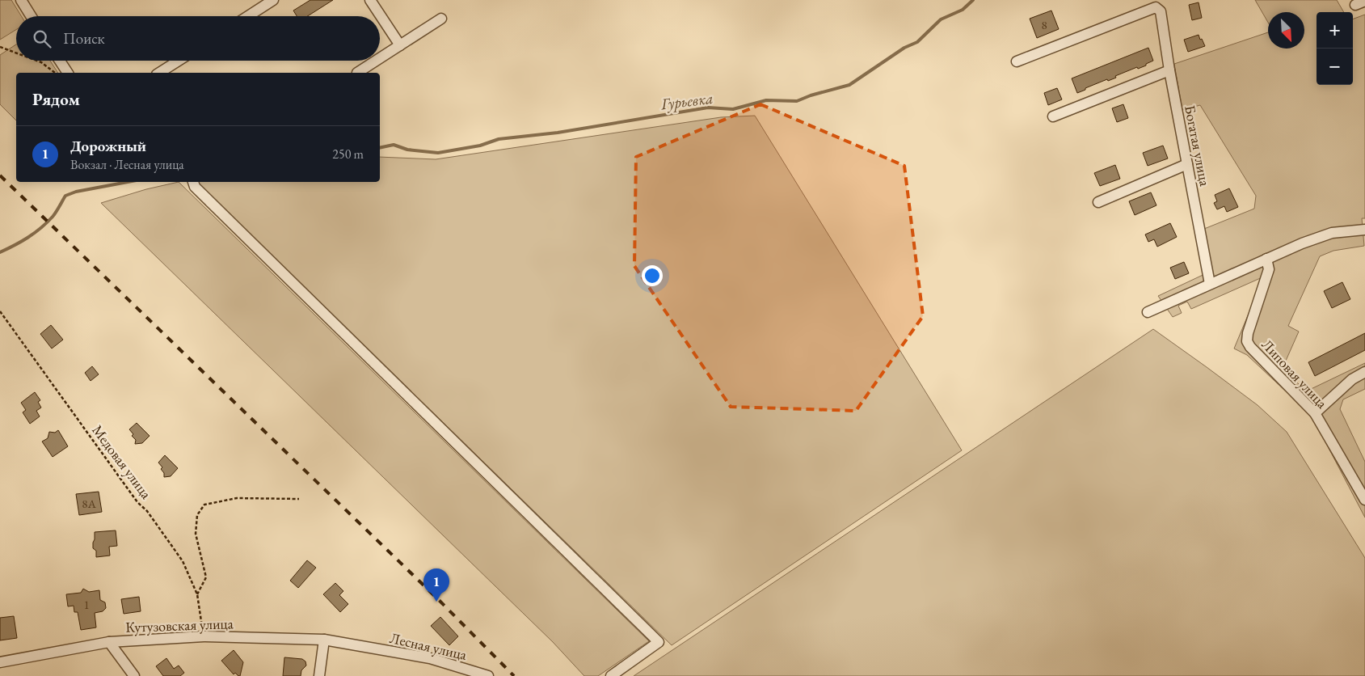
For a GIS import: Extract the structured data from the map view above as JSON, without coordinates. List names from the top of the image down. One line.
{"streets":{"street":["Богатая улица","Липовая улица","Кутузовская улица","Лесная улица"],"path":["Медовая улица"]},"crossings":[["Медовая улица","Кутузовская улица"],["Кутузовская улица","Лесная улица"]],"water":["Гурьевка"],"house_numbers":["8","8А","1"],"north":"bottom right","page":{"map_buttons":["+","−"],"search":"Поиск","heading":"Рядом","list":[{"mark":"1","name":"Дорожный","note":"Вокзал · Лесная улица","value":"250 m"}],"pins":"1"}}
